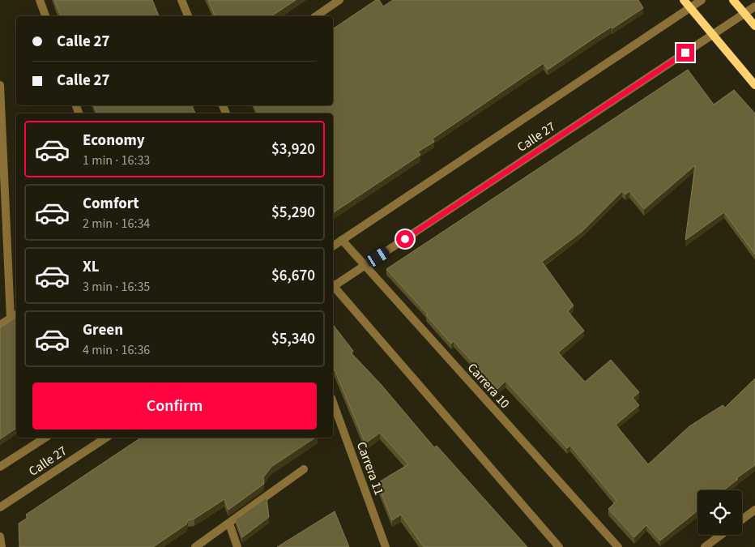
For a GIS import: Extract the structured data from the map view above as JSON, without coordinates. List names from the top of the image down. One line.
{"streets":{"street":["Calle 27","Carrera 10","Carrera 11"]},"crossings":[["Calle 27","Carrera 10"]],"page":{"banner":["Calle 27","Calle 27"],"list":[{"name":"Economy","note":"1 min · 16:33","value":"$3,920"},{"name":"Comfort","note":"2 min · 16:34","value":"$5,290"},{"name":"XL","note":"3 min · 16:35","value":"$6,670"},{"name":"Green","note":"4 min · 16:36","value":"$5,340"}],"buttons":"Confirm"}}
